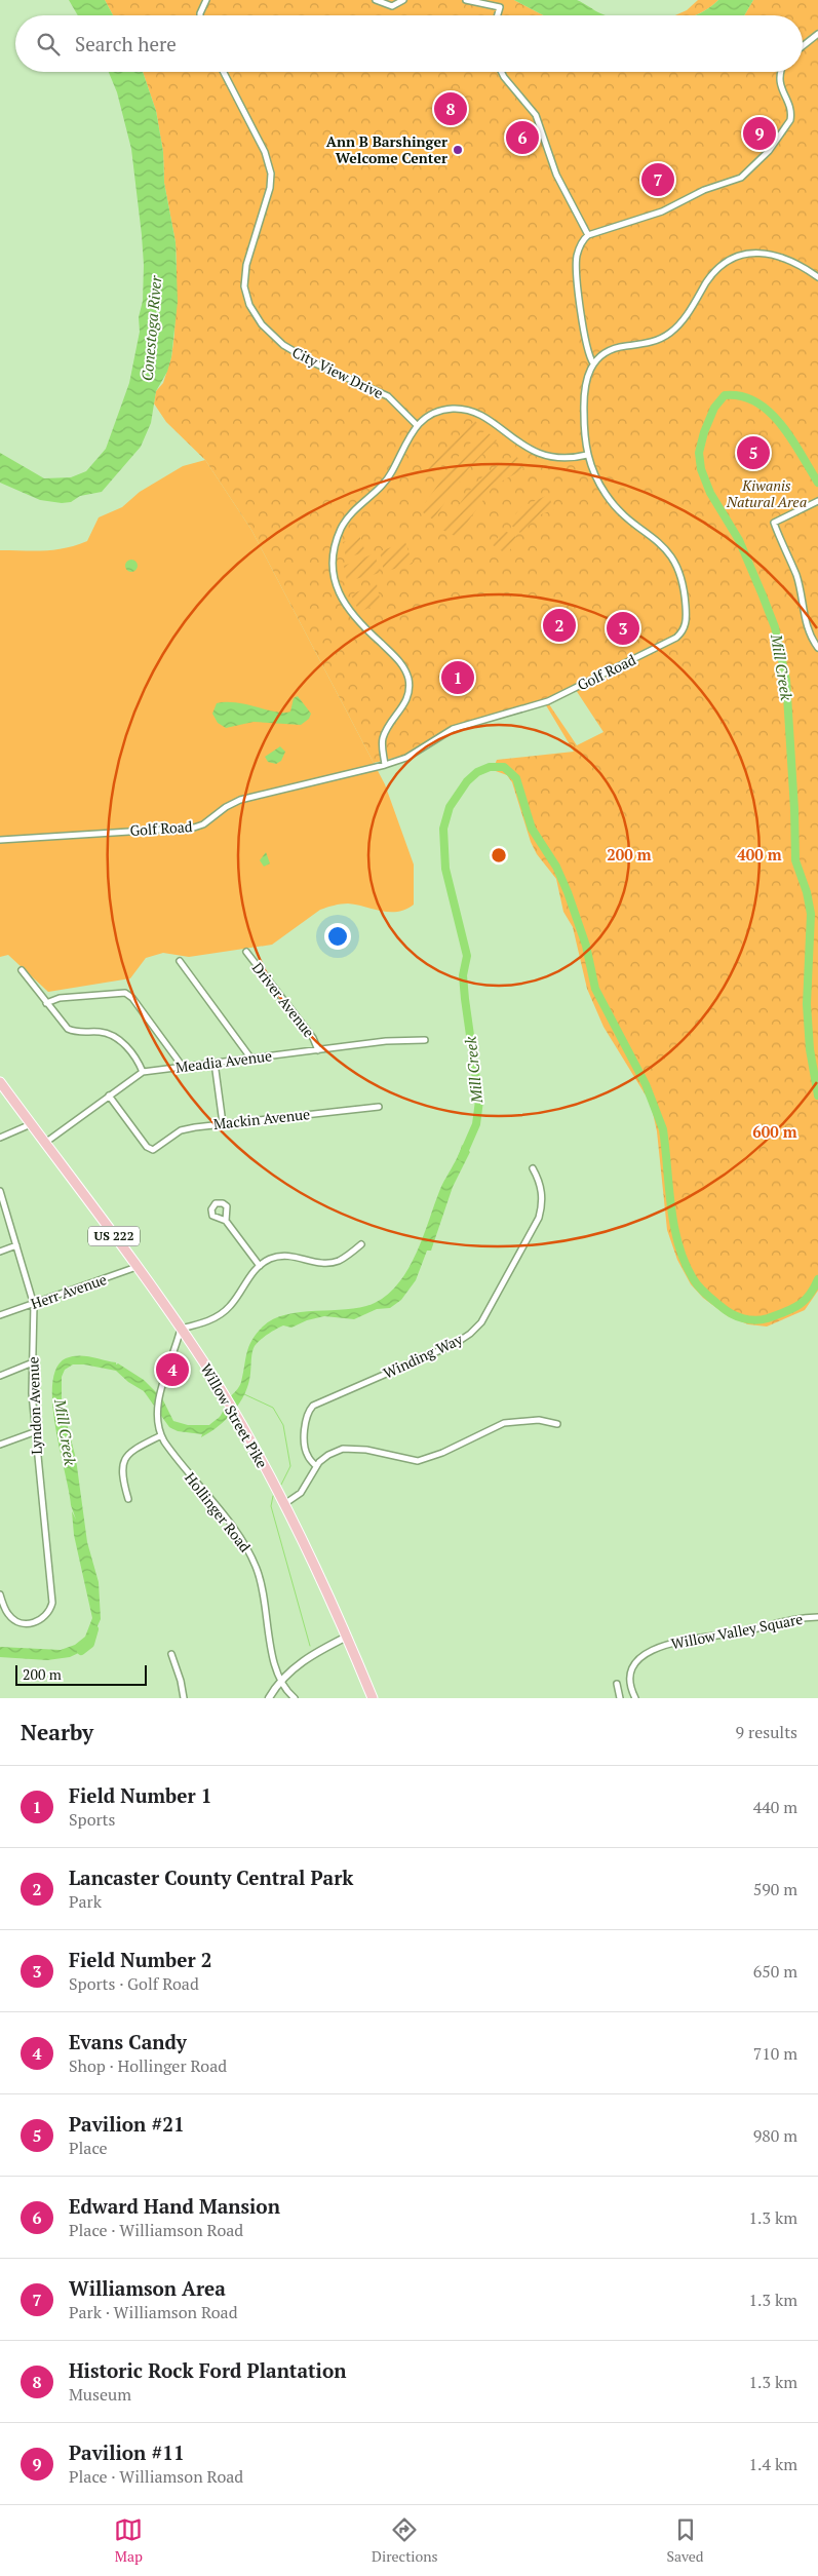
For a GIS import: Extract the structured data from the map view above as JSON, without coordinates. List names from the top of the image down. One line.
{"streets":{"highway":["US 222","Willow Street Pike"],"street":["City View Drive","Golf Road","Driver Avenue","Meadia Avenue","Mackin Avenue","Herr Avenue","Winding Way","Lyndon Avenue","Hollinger Road","Willow Valley Square"]},"crossings":[["Driver Avenue","Meadia Avenue"],["Meadia Avenue","Mackin Avenue"],["Meadia Avenue","Willow Street Pike"],["Herr Avenue","Lyndon Avenue"],["Herr Avenue","Willow Street Pike"],["Willow Street Pike","Hollinger Road"]],"water":["Conestoga River","Mill Creek"],"parks":["Kiwanis Natural Area"],"places":["Ann B Barshinger Welcome Center"],"scale_bar":"200 m","page":{"search":"Search here","pins":["8","9","6","7","5","2","3","1","4"],"scale":"200 m","heading":["Nearby","9 results"],"list":[{"mark":"1","name":"Field Number 1","note":"Sports","value":"440 m"},{"mark":"2","name":"Lancaster County Central Park","note":"Park","value":"590 m"},{"mark":"3","name":"Field Number 2","note":"Sports · Golf Road","value":"650 m"},{"mark":"4","name":"Evans Candy","note":"Shop · Hollinger Road","value":"710 m"},{"mark":"5","name":"Pavilion #21","note":"Place","value":"980 m"},{"mark":"6","name":"Edward Hand Mansion","note":"Place · Williamson Road","value":"1.3 km"},{"mark":"7","name":"Williamson Area","note":"Park · Williamson Road","value":"1.3 km"},{"mark":"8","name":"Historic Rock Ford Plantation","note":"Museum","value":"1.3 km"},{"mark":"9","name":"Pavilion #11","note":"Place · Williamson Road","value":"1.4 km"}],"nav":["Map","Directions","Saved"]},"rings":["200 m","400 m","600 m"]}
